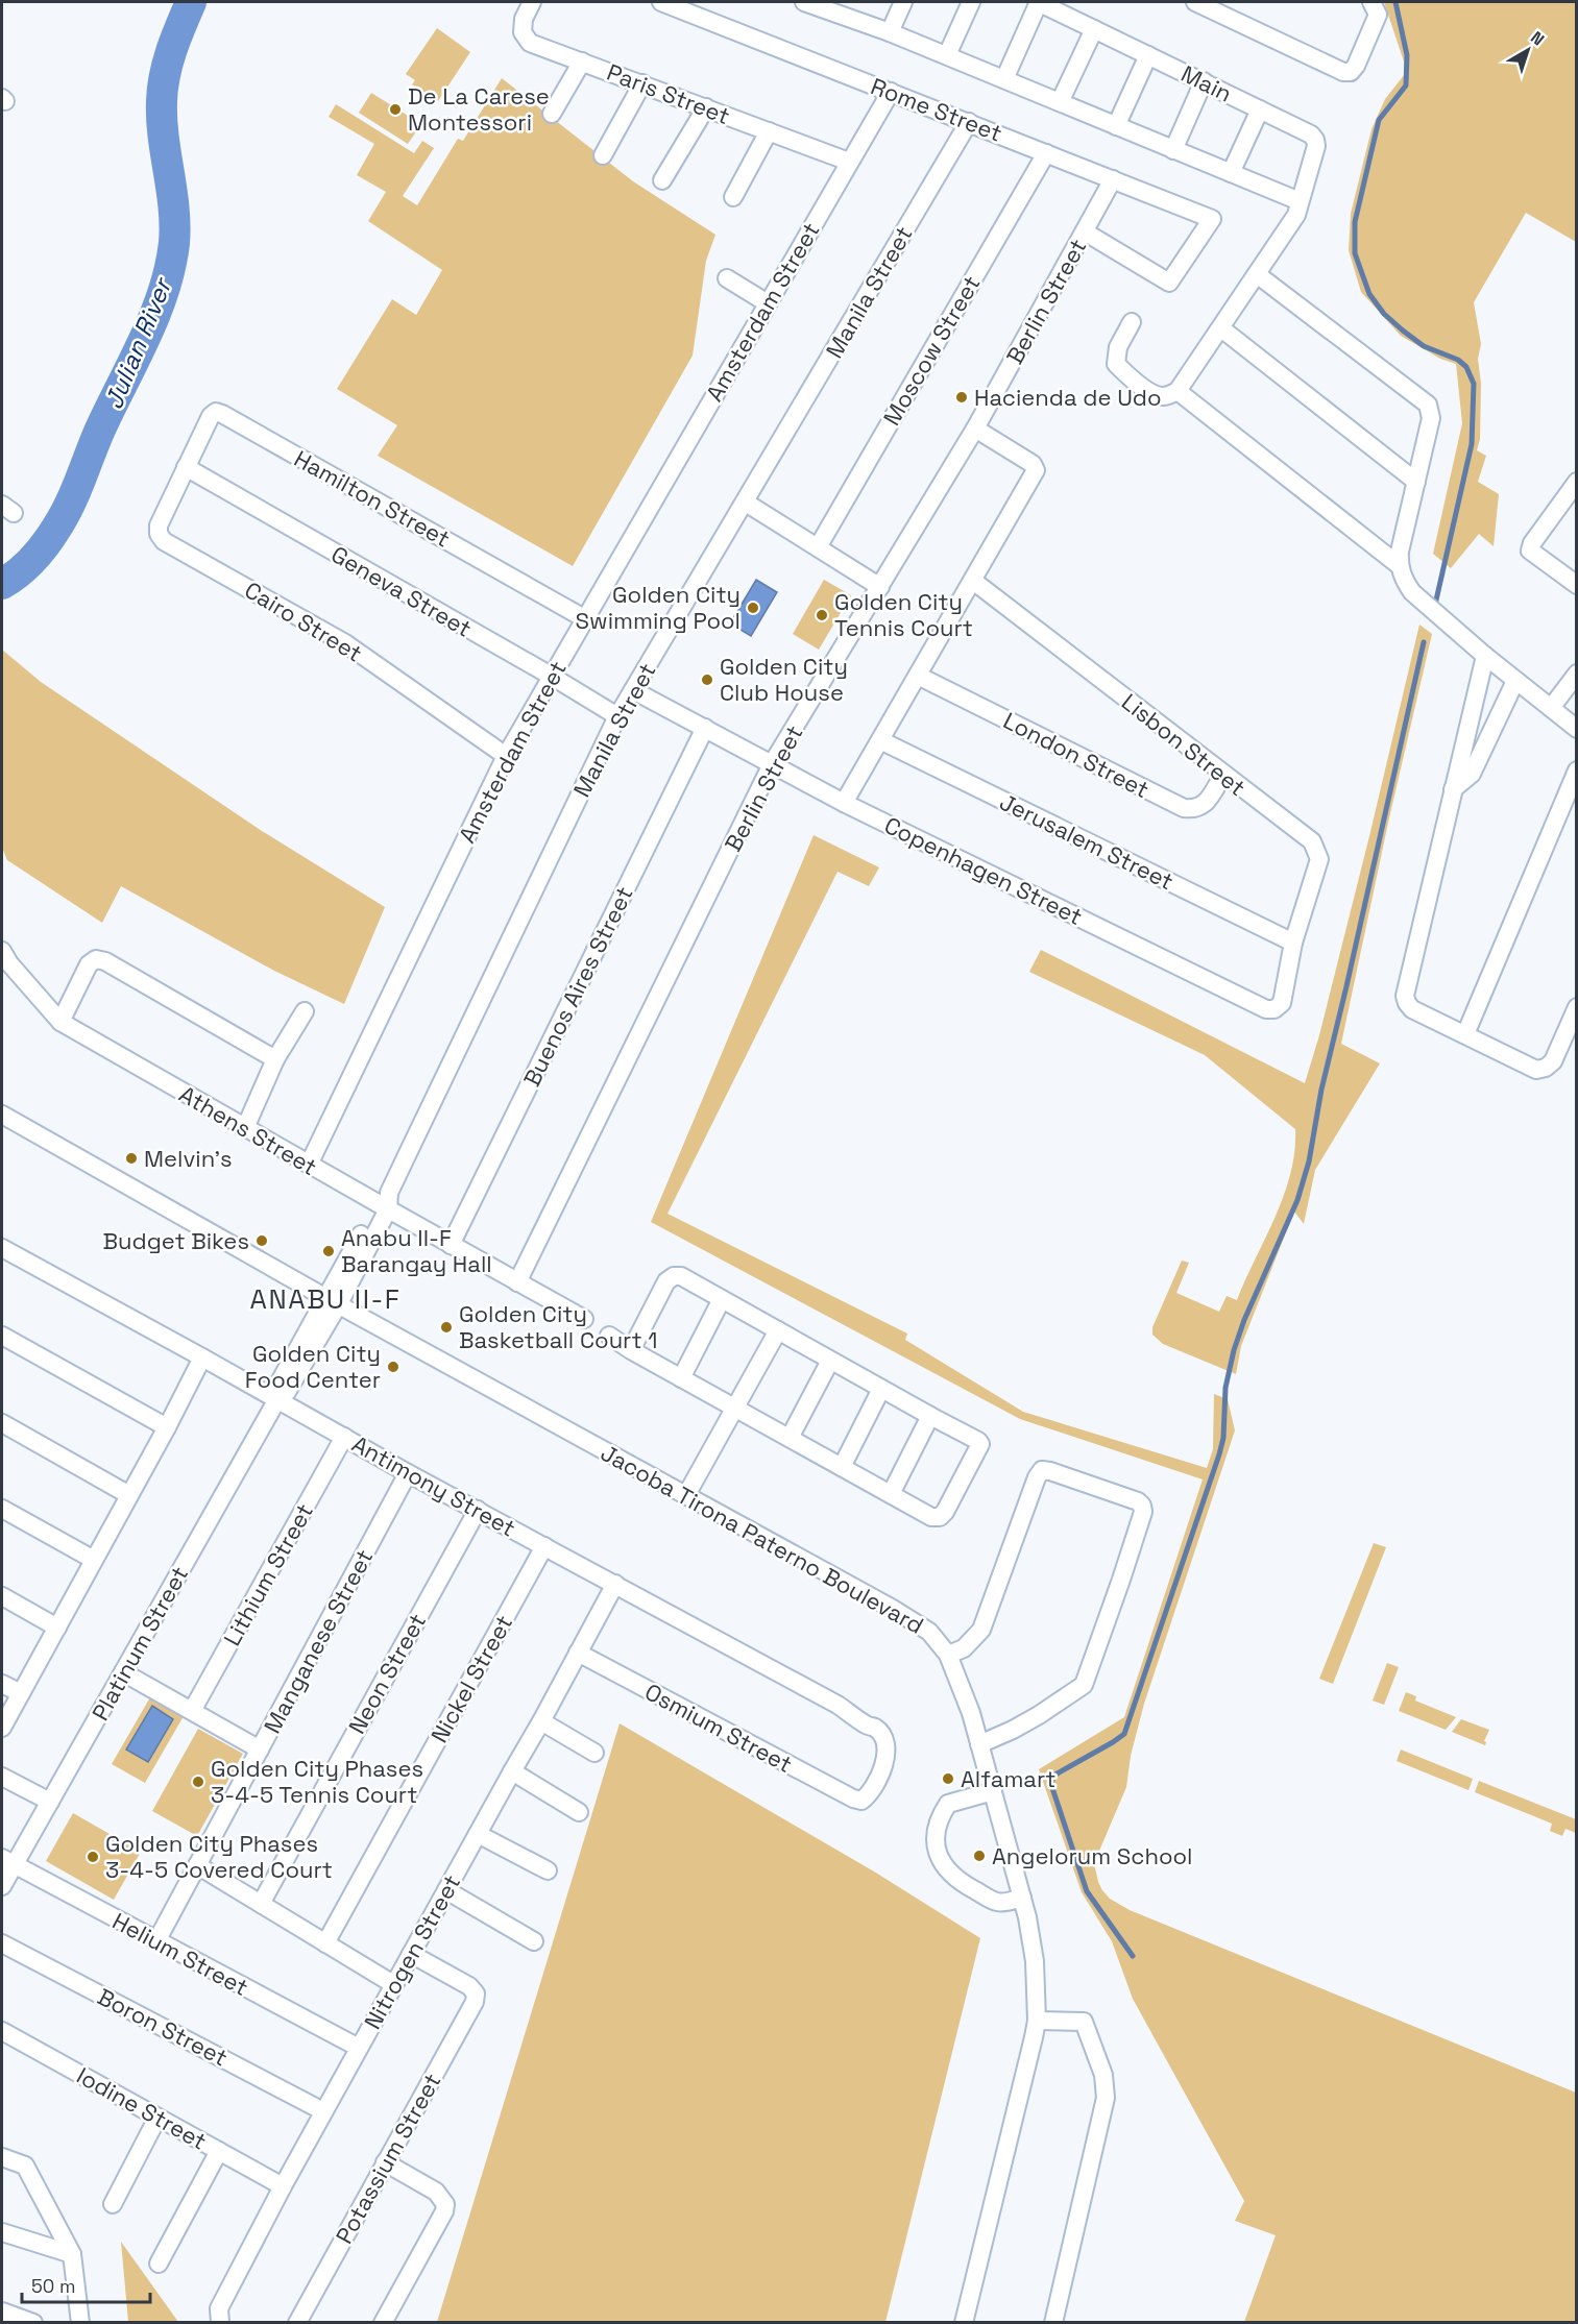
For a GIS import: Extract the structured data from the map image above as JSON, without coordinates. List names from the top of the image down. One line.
{"streets":{"street":["Main","Paris Street","Rome Street","Manila Street","Berlin Street","Amsterdam Street","Moscow Street","Hamilton Street","Geneva Street","Cairo Street","Lisbon Street","London Street","Jerusalem Street","Copenhagen Street","Buenos Aires Street","Athens Street","Antimony Street","Jacoba Tirona Paterno Boulevard","Lithium Street","Manganese Street","Platinum Street","Neon Street","Nickel Street","Osmium Street","Nitrogen Street","Helium Street","Boron Street","Iodine Street","Potassium Street"]},"crossings":[["Paris Street","Amsterdam Street"],["Rome Street","Manila Street"],["Rome Street","Berlin Street"],["Rome Street","Amsterdam Street"],["Rome Street","Moscow Street"],["Manila Street","Geneva Street"],["Manila Street","Copenhagen Street"],["Manila Street","Athens Street"],["Manila Street","Jacoba Tirona Paterno Boulevard"],["Manila Street","Platinum Street"],["Berlin Street","Copenhagen Street"],["Berlin Street","Athens Street"],["Amsterdam Street","Hamilton Street"],["Amsterdam Street","Geneva Street"],["Amsterdam Street","Cairo Street"],["Amsterdam Street","Athens Street"],["Hamilton Street","Geneva Street"],["Hamilton Street","Cairo Street"],["Geneva Street","Cairo Street"],["Lisbon Street","London Street"],["Lisbon Street","Jerusalem Street"],["Lisbon Street","Copenhagen Street"],["Jerusalem Street","Copenhagen Street"],["Copenhagen Street","Buenos Aires Street"],["Buenos Aires Street","Athens Street"],["Antimony Street","Lithium Street"],["Antimony Street","Manganese Street"],["Antimony Street","Platinum Street"],["Antimony Street","Neon Street"],["Antimony Street","Nickel Street"],["Antimony Street","Osmium Street"],["Antimony Street","Nitrogen Street"],["Jacoba Tirona Paterno Boulevard","Platinum Street"],["Manganese Street","Helium Street"],["Platinum Street","Helium Street"],["Osmium Street","Nitrogen Street"],["Nitrogen Street","Helium Street"],["Nitrogen Street","Boron Street"],["Nitrogen Street","Iodine Street"],["Nitrogen Street","Potassium Street"]],"districts":["ANABU II-F"],"water":["Julian River"],"places":["De La Carese Montessori","Hacienda de Udo","Golden City Swimming Pool","Golden City Tennis Court","Golden City Club House","Melvin's","Budget Bikes","Anabu II-F Barangay Hall","Golden City Basketball Court 1","Golden City Food Center","Alfamart","Golden City Phases 3-4-5 Tennis Court","Angelorum School","Golden City Phases 3-4-5 Covered Court"],"scale_bar":"50 m","north":"top right"}
